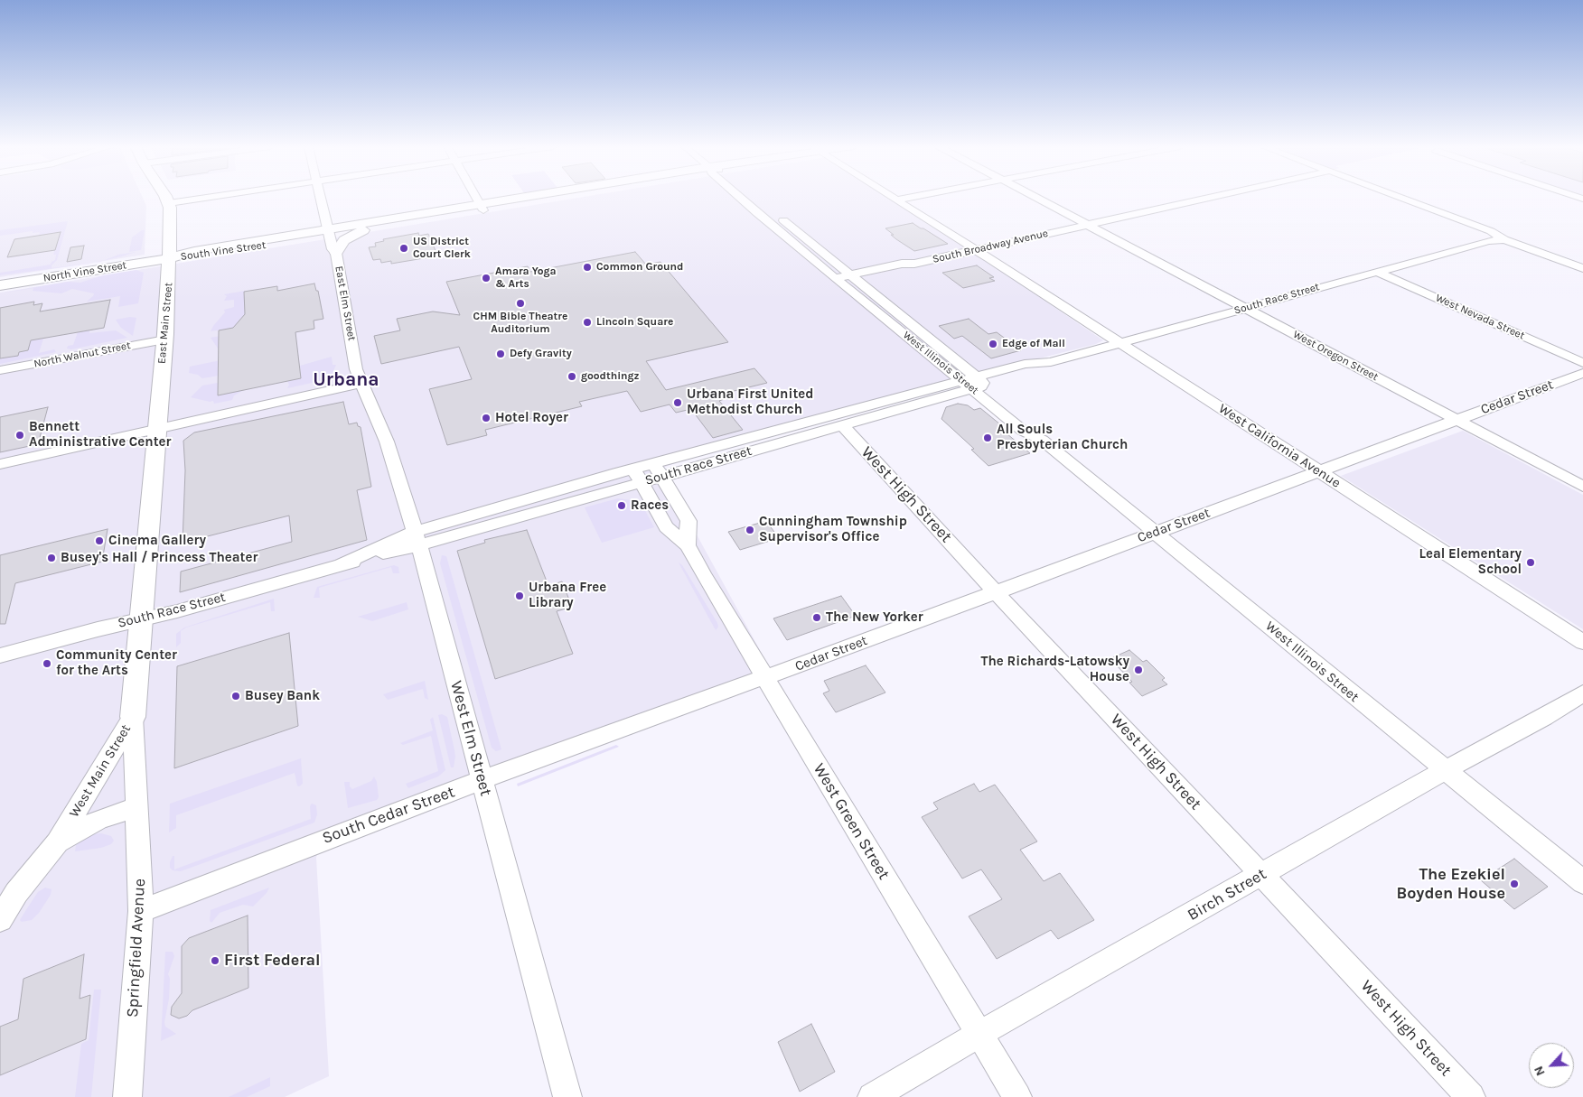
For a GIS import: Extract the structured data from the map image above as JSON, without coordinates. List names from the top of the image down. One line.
{"streets":{"main road":["South Vine Street","North Vine Street","East Main Street","West Main Street"],"street":["South Broadway Avenue","South Race Street","East Elm Street","West Nevada Street","North Walnut Street","West Oregon Street","West Illinois Street","Cedar Street","West California Avenue","West High Street","West Elm Street","South Cedar Street","West Green Street","Birch Street","Springfield Avenue"]},"crossings":[["South Broadway Avenue","West Oregon Street"],["South Broadway Avenue","West Illinois Street"],["South Broadway Avenue","West California Avenue"],["South Vine Street","North Vine Street"],["South Vine Street","East Elm Street"],["South Vine Street","East Main Street"],["North Vine Street","East Main Street"],["South Race Street","West Nevada Street"],["South Race Street","West Oregon Street"],["South Race Street","West Illinois Street"],["South Race Street","West California Avenue"],["South Race Street","West High Street"],["South Race Street","West Elm Street"],["South Race Street","West Main Street"],["South Race Street","West Green Street"],["East Elm Street","West Elm Street"],["East Main Street","North Walnut Street"],["East Main Street","West Main Street"],["West Oregon Street","Cedar Street"],["West Illinois Street","Cedar Street"],["West Illinois Street","Birch Street"],["Cedar Street","West California Avenue"],["Cedar Street","West High Street"],["Cedar Street","South Cedar Street"],["Cedar Street","West Green Street"],["West High Street","Birch Street"],["West Elm Street","South Cedar Street"],["West Main Street","Springfield Avenue"],["South Cedar Street","West Green Street"],["South Cedar Street","Springfield Avenue"],["West Green Street","Birch Street"]],"districts":["Urbana"],"places":["US District Court Clerk","Common Ground","Amara Yoga & Arts","CHM Bible Theatre Auditorium","Lincoln Square","Edge of Mall","Defy Gravity","goodthingz","Urbana First United Methodist Church","Hotel Royer","Bennett Administrative Center","All Souls Presbyterian Church","Races","Cunningham Township Supervisor's Office","Cinema Gallery","Busey's Hall / Princess Theater","Leal Elementary School","Urbana Free Library","The New Yorker","Community Center for the Arts","The Richards-Latowsky House","Busey Bank","The Ezekiel Boyden House","First Federal"],"north":"bottom left"}
